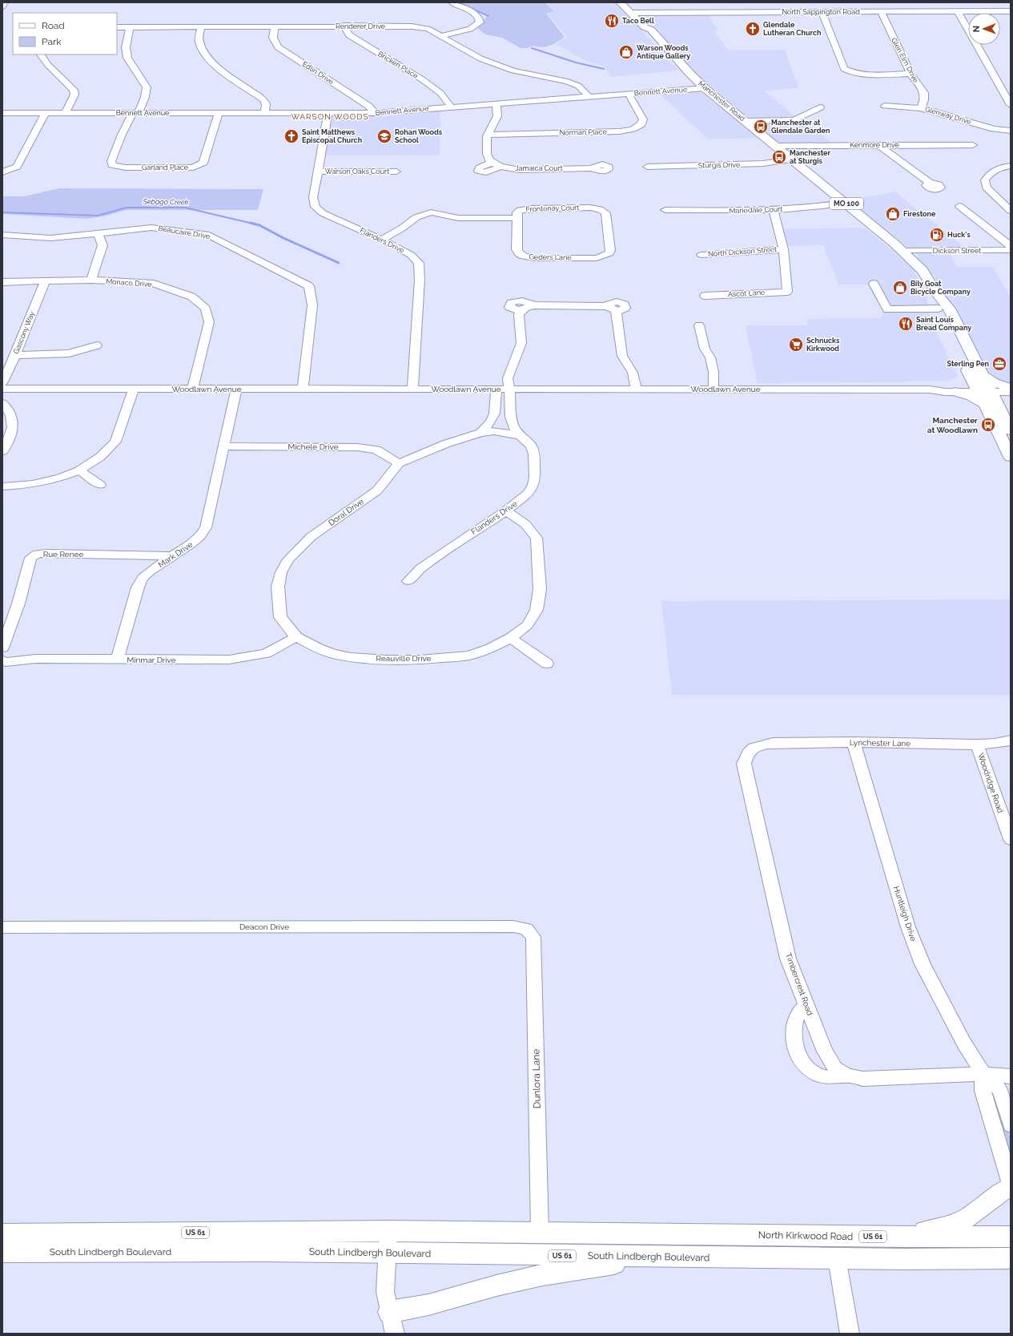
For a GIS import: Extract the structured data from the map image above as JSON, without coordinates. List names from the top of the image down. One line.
{"streets":{"main road":["Manchester Road","MO 100","US 61","North Kirkwood Road","South Lindbergh Boulevard"],"street":["North Sappington Road","Renderer Drive","Glen Elm Drive","Bricken Place","Edlin Drive","Bennett Avenue","Glenway Drive","Norman Place","Kenmore Drive","Sturgis Drive","Garland Place","Jamaica Court","Warson Oaks Court","Frontenay Court","Mariedale Court","Beaucaire Drive","Flanders Drive","Dickson Street","North Dickson Street","Geders Lane","Monaco Drive","Ascot Lane","Gascony Way","Woodlawn Avenue","Michele Drive","Doral Drive","Rue Renee","Mark Drive","Reauville Drive","Minmar Drive","Lynchester Lane","Woodridge Road","Huntleigh Drive","Deacon Drive","Timbercrest Road","Dunlora Lane"]},"crossings":[["North Sappington Road","Glen Elm Drive"],["North Sappington Road","Manchester Road"],["Renderer Drive","Bricken Place"],["Renderer Drive","Edlin Drive"],["Renderer Drive","Bennett Avenue"],["Glen Elm Drive","Glenway Drive"],["Bricken Place","Bennett Avenue"],["Edlin Drive","Bennett Avenue"],["Bennett Avenue","Manchester Road"],["Bennett Avenue","Norman Place"],["Bennett Avenue","Garland Place"],["Bennett Avenue","Jamaica Court"],["Bennett Avenue","Flanders Drive"],["Manchester Road","Kenmore Drive"],["Manchester Road","Sturgis Drive"],["Manchester Road","Mariedale Court"],["Manchester Road","Dickson Street"],["Manchester Road","Woodlawn Avenue"],["Norman Place","Jamaica Court"],["Warson Oaks Court","Flanders Drive"],["Frontenay Court","Flanders Drive"],["Frontenay Court","Geders Lane"],["Beaucaire Drive","Woodlawn Avenue"],["Flanders Drive","Woodlawn Avenue"],["Flanders Drive","Reauville Drive"],["North Dickson Street","Ascot Lane"],["Monaco Drive","Gascony Way"],["Monaco Drive","Woodlawn Avenue"],["Woodlawn Avenue","Mark Drive"],["Michele Drive","Doral Drive"],["Michele Drive","Mark Drive"],["Doral Drive","Reauville Drive"],["Doral Drive","Minmar Drive"],["Rue Renee","Mark Drive"],["Mark Drive","Minmar Drive"],["Reauville Drive","Minmar Drive"],["Lynchester Lane","Woodridge Road"],["Lynchester Lane","Huntleigh Drive"],["Lynchester Lane","Timbercrest Road"],["Huntleigh Drive","Timbercrest Road"],["Deacon Drive","Dunlora Lane"],["Dunlora Lane","South Lindbergh Boulevard"],["US 61","South Lindbergh Boulevard"],["North Kirkwood Road","South Lindbergh Boulevard"]],"districts":["WARSON WOODS"],"water":["Sebago Creek"],"places":{"restaurant":["Taco Bell","Saint Louis Bread Company"],"church":["Glendale Lutheran Church","Saint Matthews Episcopal Church"],"shop":["Warson Woods Antique Gallery","Firestone","Bily Goat Bicycle Company"],"bus stop":["Manchester at Glendale Garden","Manchester at Sturgis","Manchester at Woodlawn"],"school or university":["Rohan Woods School"],"fuel station":["Huck's"],"supermarket":["Schnucks Kirkwood"],"office":["Sterling Pen"]},"legend":["Road","Park"],"north":"left"}
